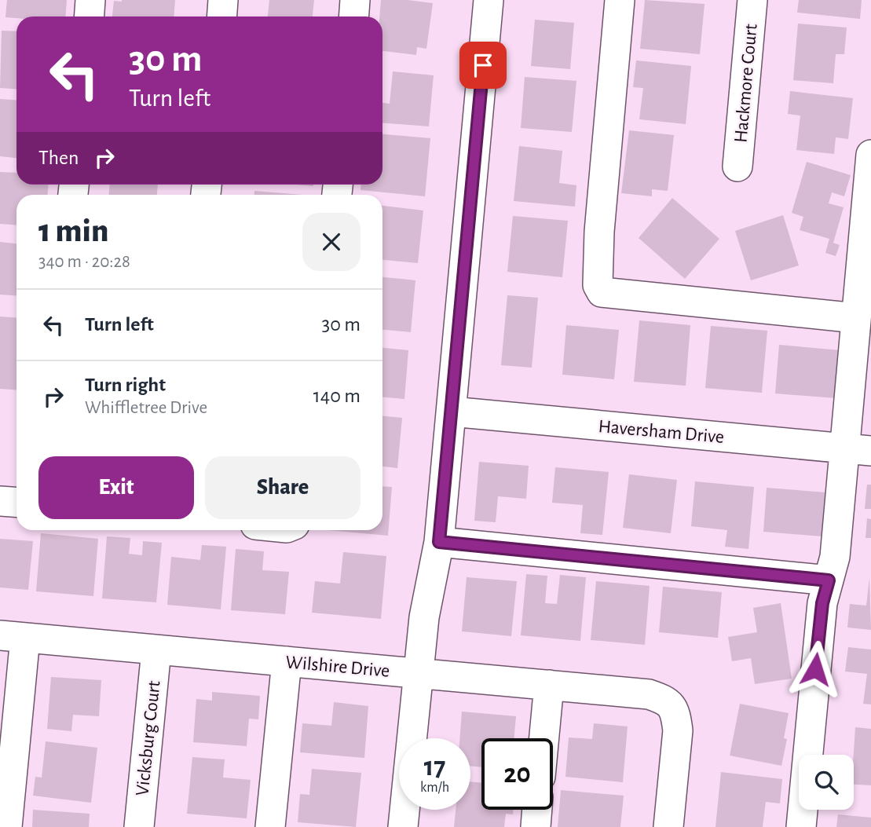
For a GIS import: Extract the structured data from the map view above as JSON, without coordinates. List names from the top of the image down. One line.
{"streets":{"street":["Hackmore Court","Haversham Drive","Wilshire Drive","Vicksburg Court"]},"crossings":[["Wilshire Drive","Vicksburg Court"]],"page":{"turn":["30 m","Turn left"],"then":"Then","heading":["1 min","340 m · 20:28"],"list":[{"name":"Turn left","value":"30 m"},{"name":"Turn right","note":"Whiffletree Drive","value":"140 m"}],"buttons":["Exit","Share"],"speed":"17 km/h","limit":"20"}}
